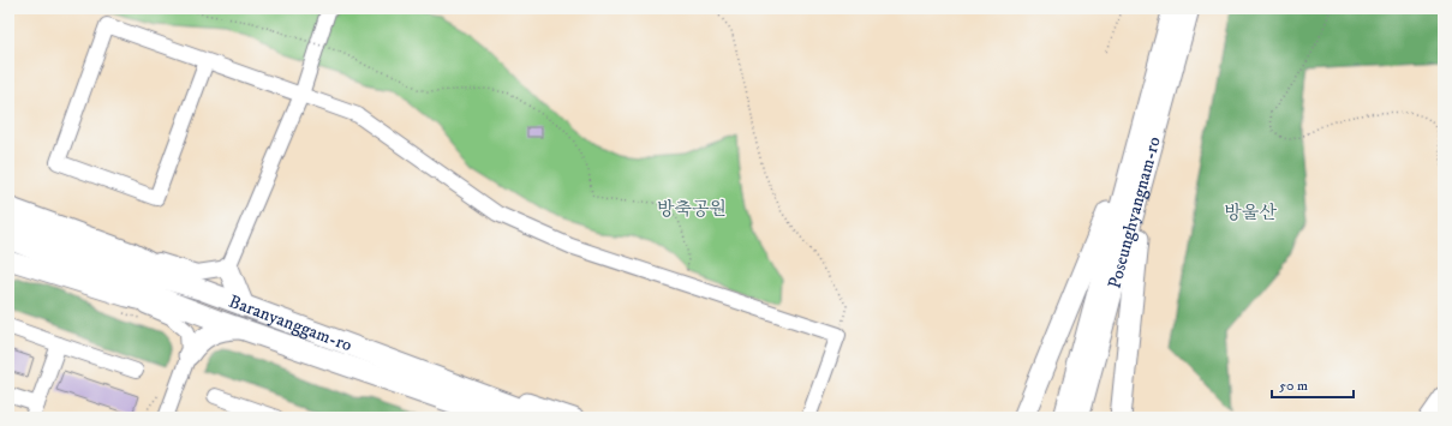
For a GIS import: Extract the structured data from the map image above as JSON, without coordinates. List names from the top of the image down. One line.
{"streets":{"highway":["Poseunghyangnam-ro","Baranyanggam-ro"]},"parks":["방축공원","방울산"],"scale_bar":"50 m"}
